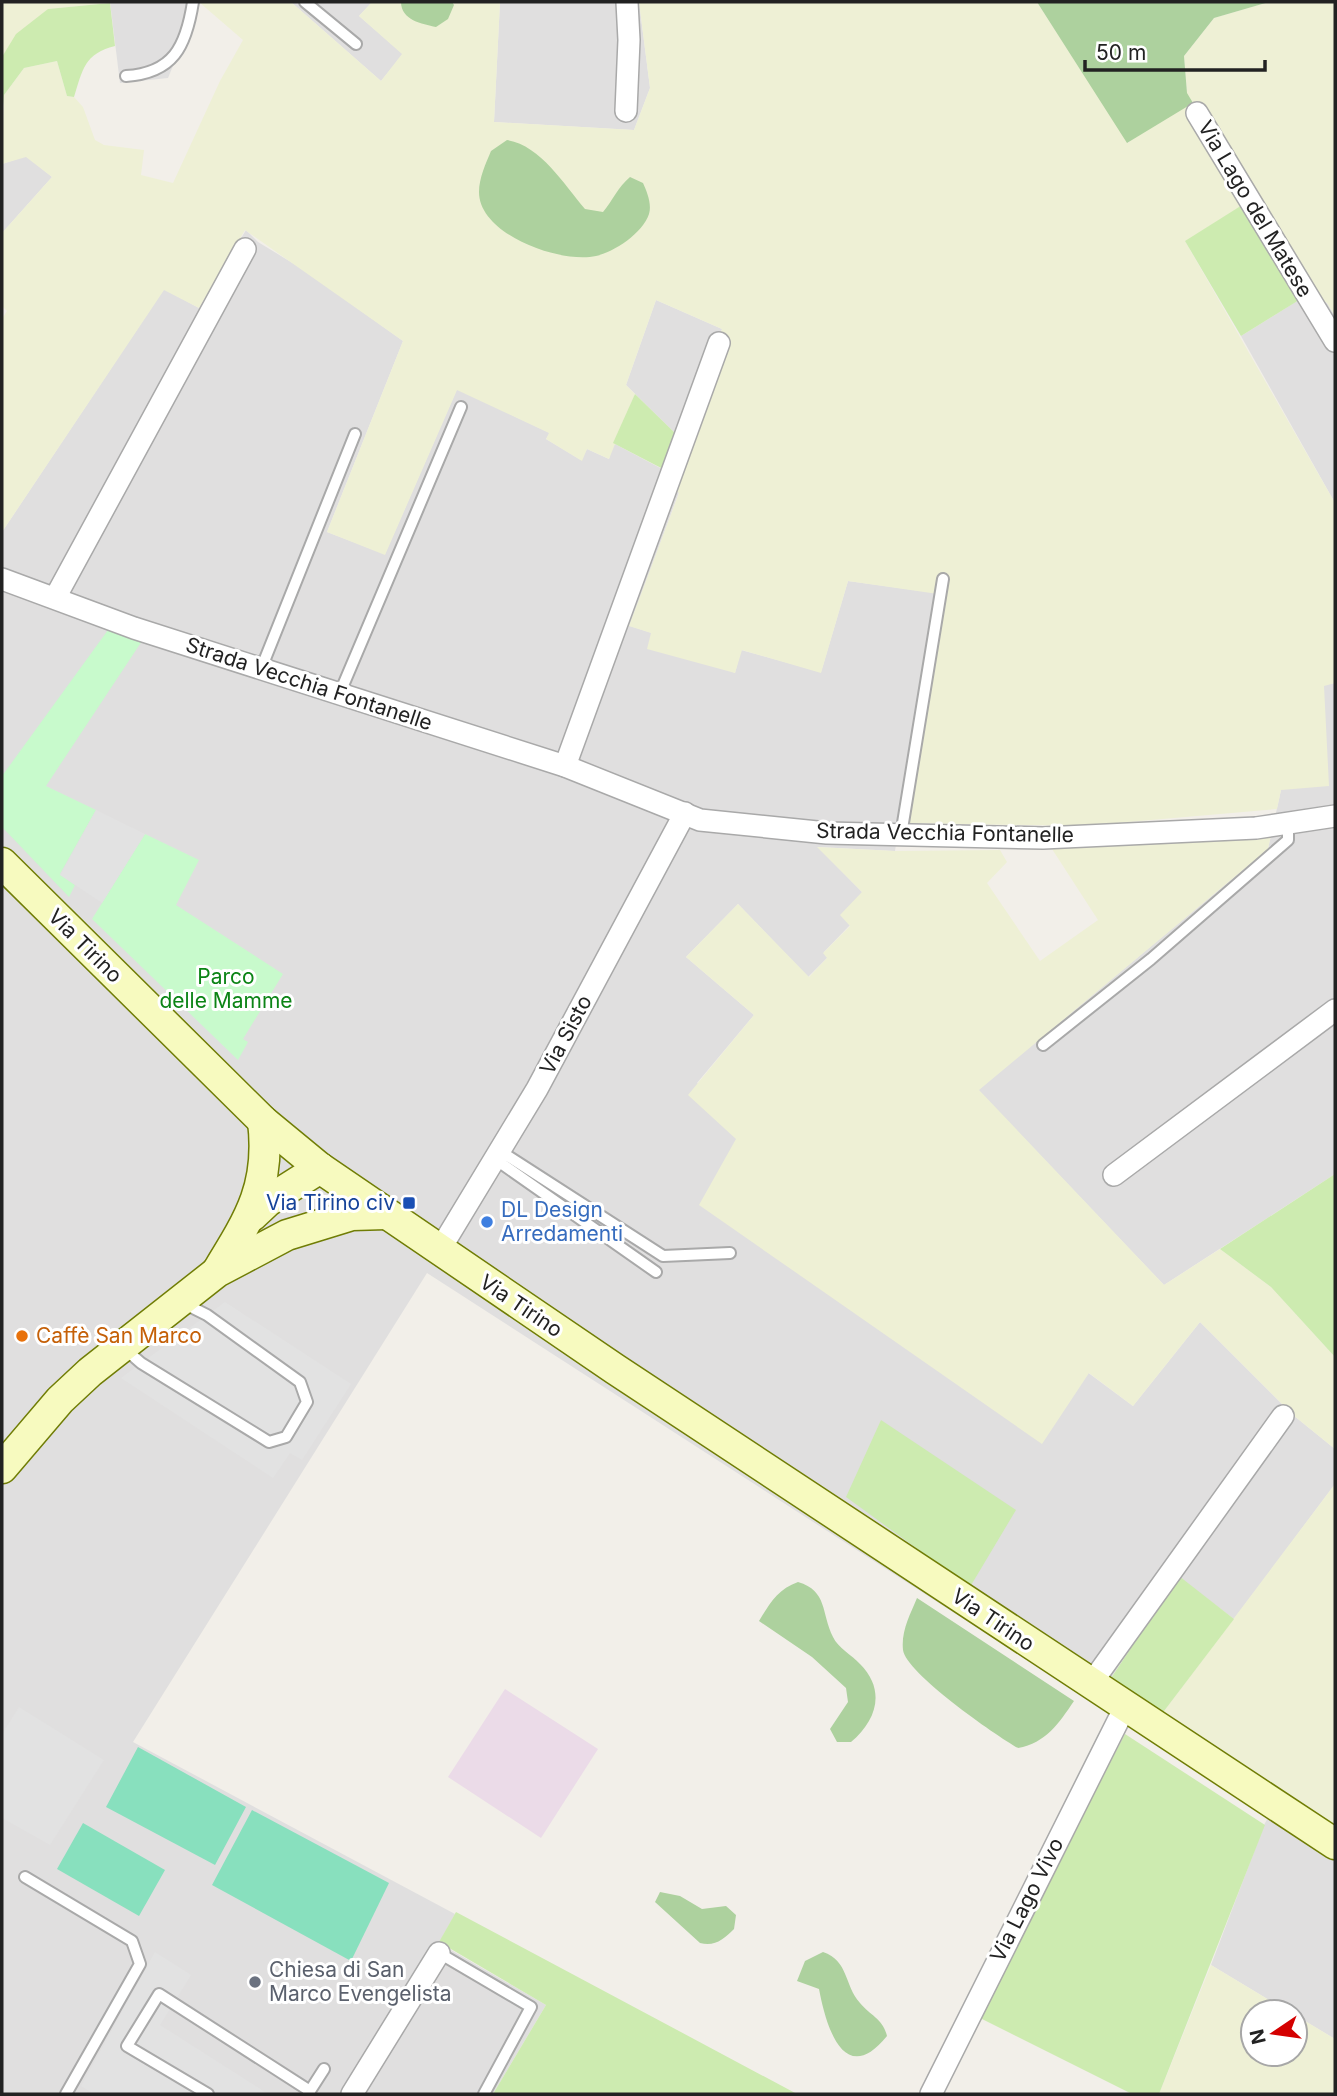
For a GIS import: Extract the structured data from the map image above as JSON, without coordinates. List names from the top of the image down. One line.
{"streets":{"street":["Via Lago del Matese","Strada Vecchia Fontanelle","Via Tirino","Via Sisto","Via Lago Vivo"]},"crossings":[["Strada Vecchia Fontanelle","Via Sisto"],["Via Tirino","Via Sisto"],["Via Tirino","Via Lago Vivo"]],"parks":["Parco delle Mamme"],"places":{"transit":["Via Tirino civ"],"other":["DL Design Arredamenti","Caffè San Marco","Chiesa di San Marco Evengelista"]},"scale_bar":"50 m","north":"left"}
